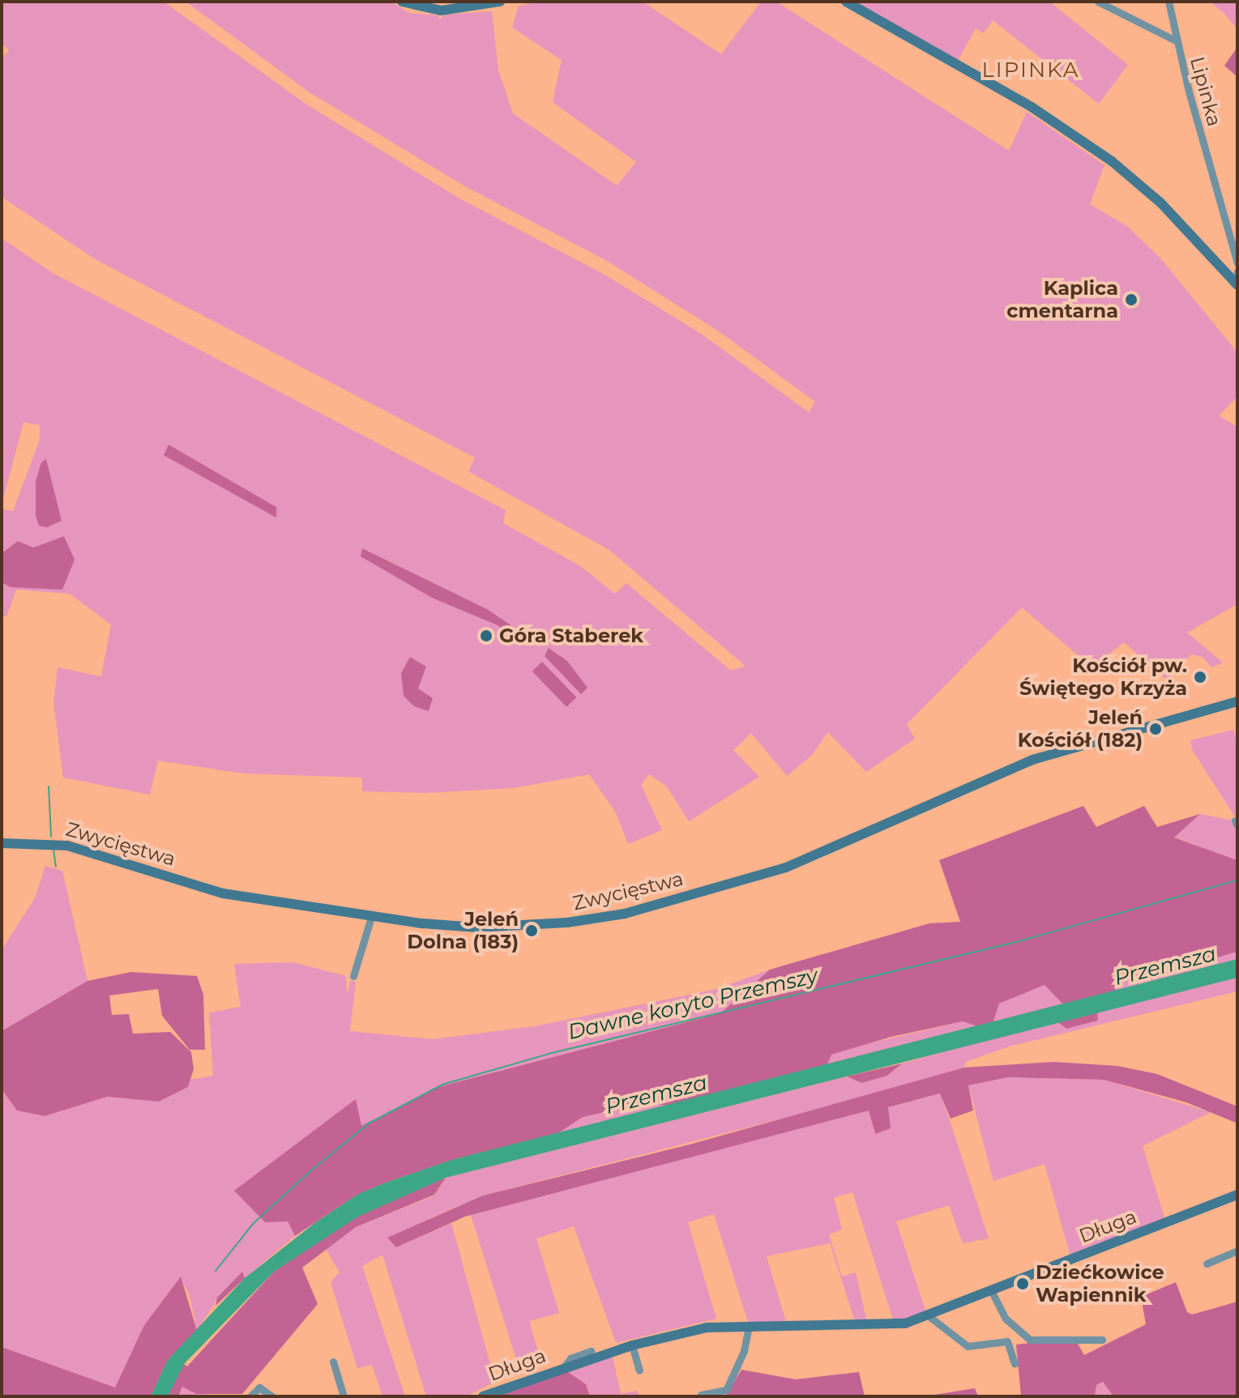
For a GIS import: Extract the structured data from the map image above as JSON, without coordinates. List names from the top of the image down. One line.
{"streets":{"street":["Lipinka","Zwycięstwa","Długa"]},"districts":["LIPINKA"],"water":["Przemsza","Dawne koryto Przemszy"],"places":["Kaplica cmentarna","Góra Staberek","Kościół pw. Świętego Krzyża","Jeleń Kościół (182)","Jeleń Dolna (183)","Dziećkowice Wapiennik"]}
